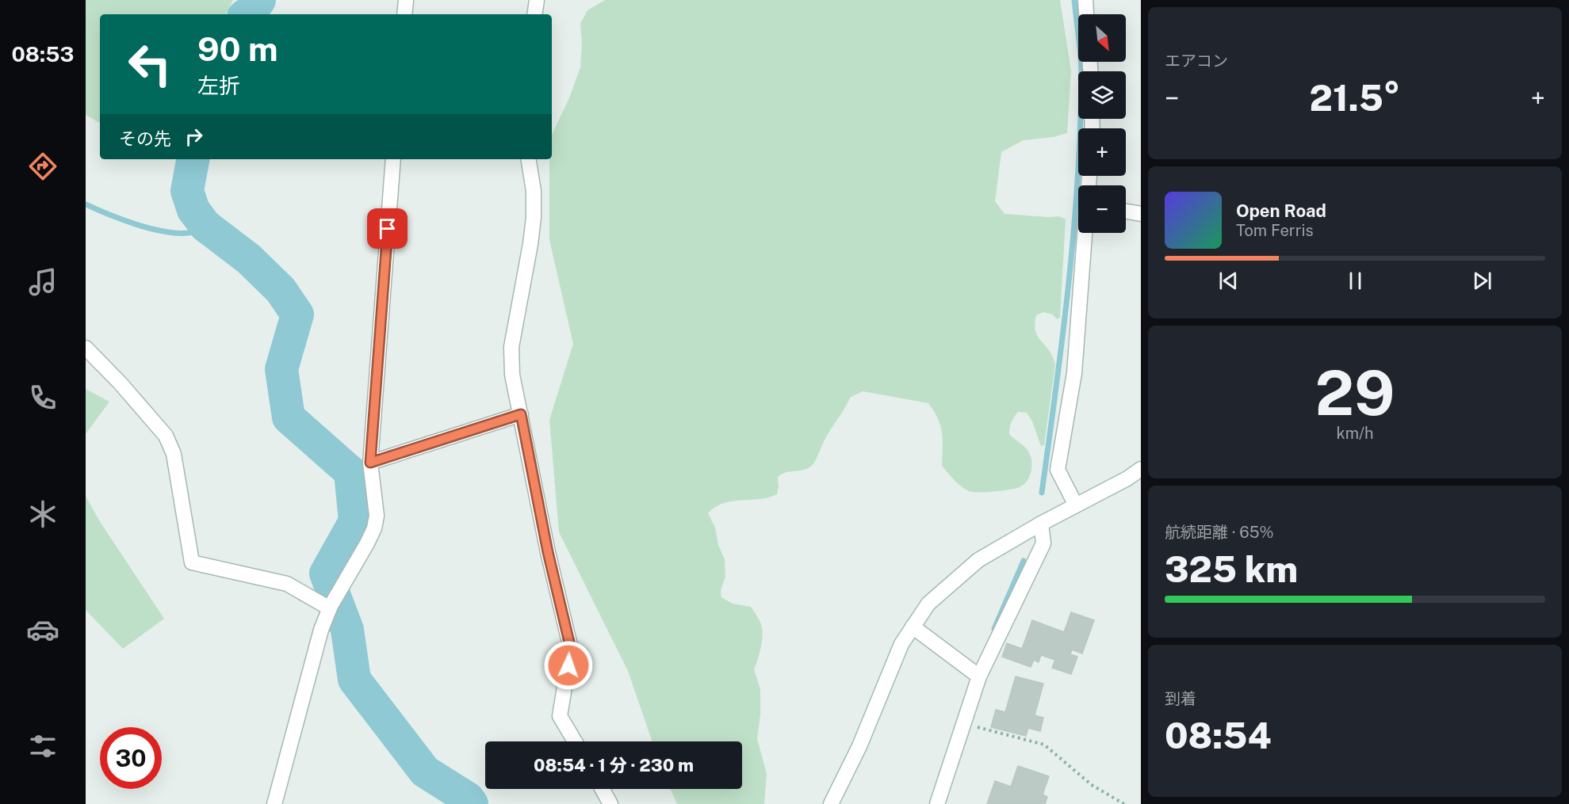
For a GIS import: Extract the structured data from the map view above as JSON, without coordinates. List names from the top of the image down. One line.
{"north":"bottom right","page":{"tabs":"08:53","tile":["エアコン",["29","km/h"],["航続距離 · 65%","325 km"],["到着","08:54"]],"map_buttons":["+","−"],"turn":["90 m","左折"],"heat":["−","21.5°","+"],"then":"その先","song":["Open Road","Tom Ferris"],"limit":"30","trip":"08:54 · 1 分 · 230 m"}}
